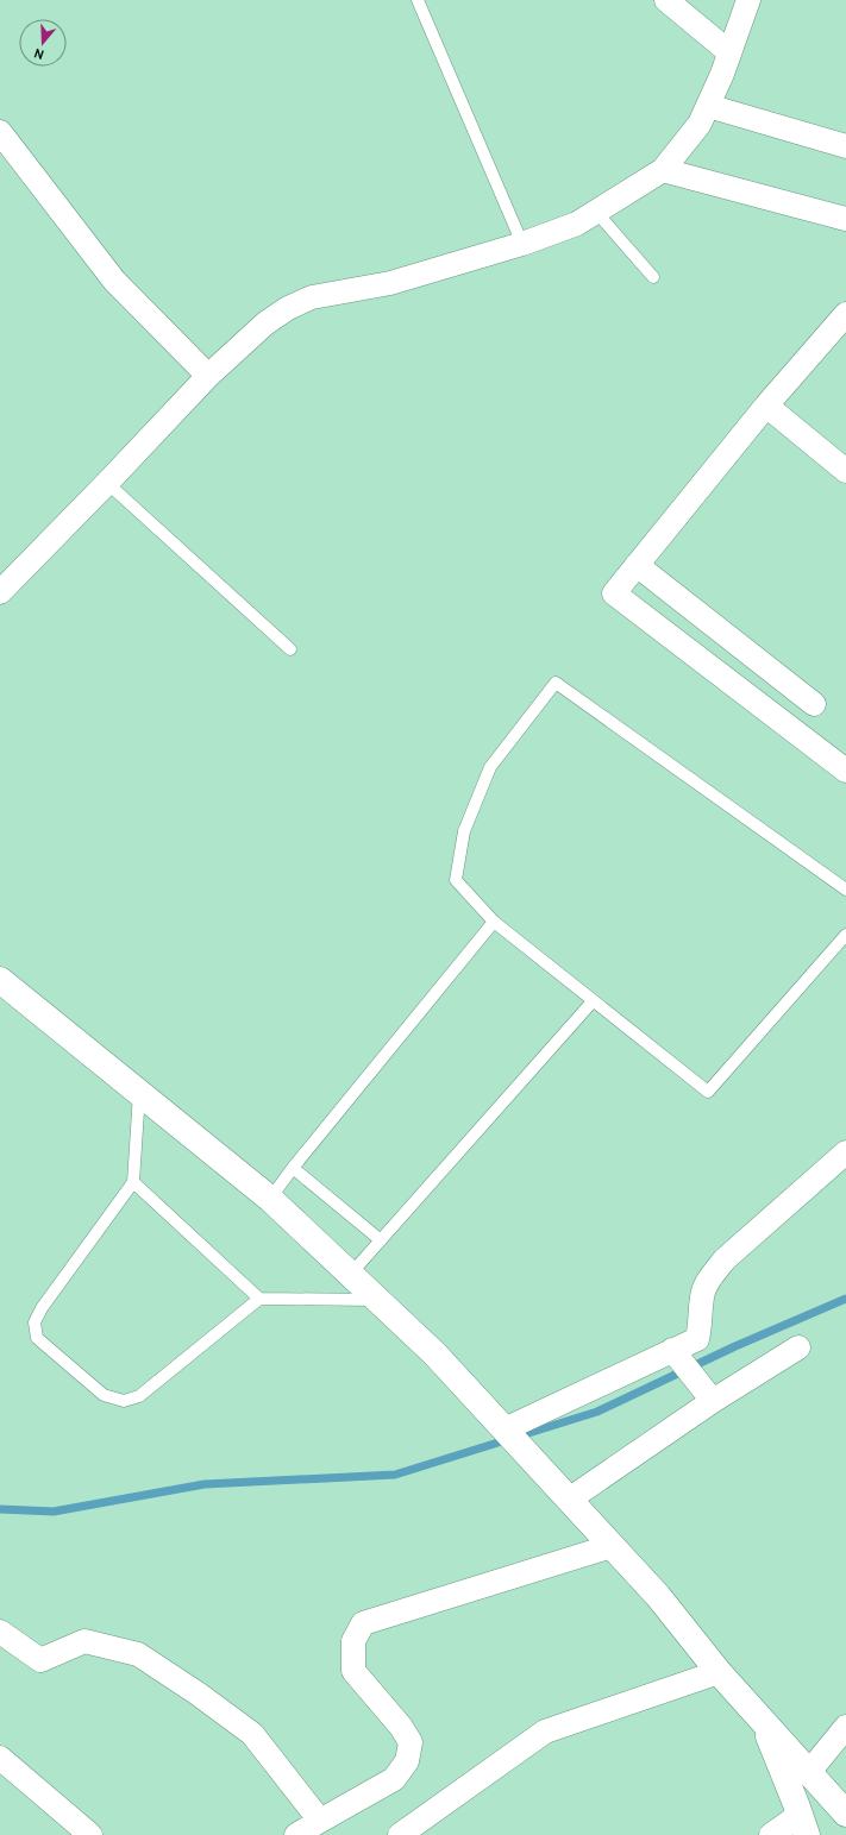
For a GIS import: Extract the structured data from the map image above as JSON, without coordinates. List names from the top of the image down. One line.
{"north":"bottom"}
